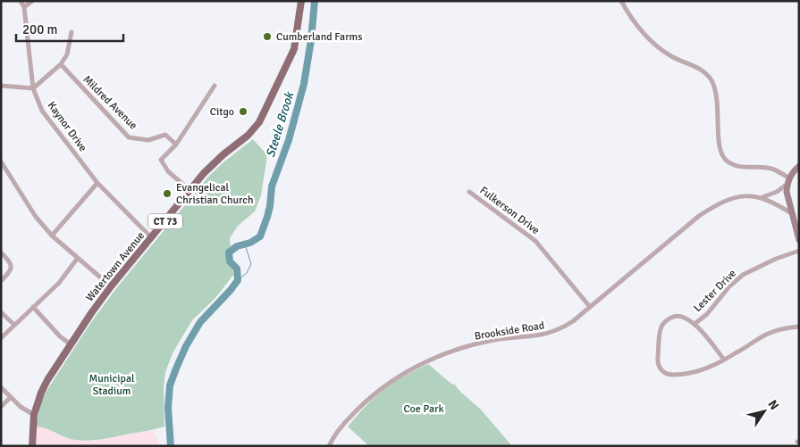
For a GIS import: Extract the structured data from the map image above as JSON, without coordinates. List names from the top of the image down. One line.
{"streets":{"main road":["CT 73","Watertown Avenue"],"street":["Mildred Avenue","Kaynor Drive","Fulkerson Drive","Lester Drive","Brookside Road"]},"crossings":[["Kaynor Drive","Watertown Avenue"],["Fulkerson Drive","Brookside Road"]],"water":["Steele Brook"],"parks":["Municipal Stadium","Coe Park"],"places":["Cumberland Farms","Citgo","Evangelical Christian Church"],"scale_bar":"200 m","north":"top right"}
